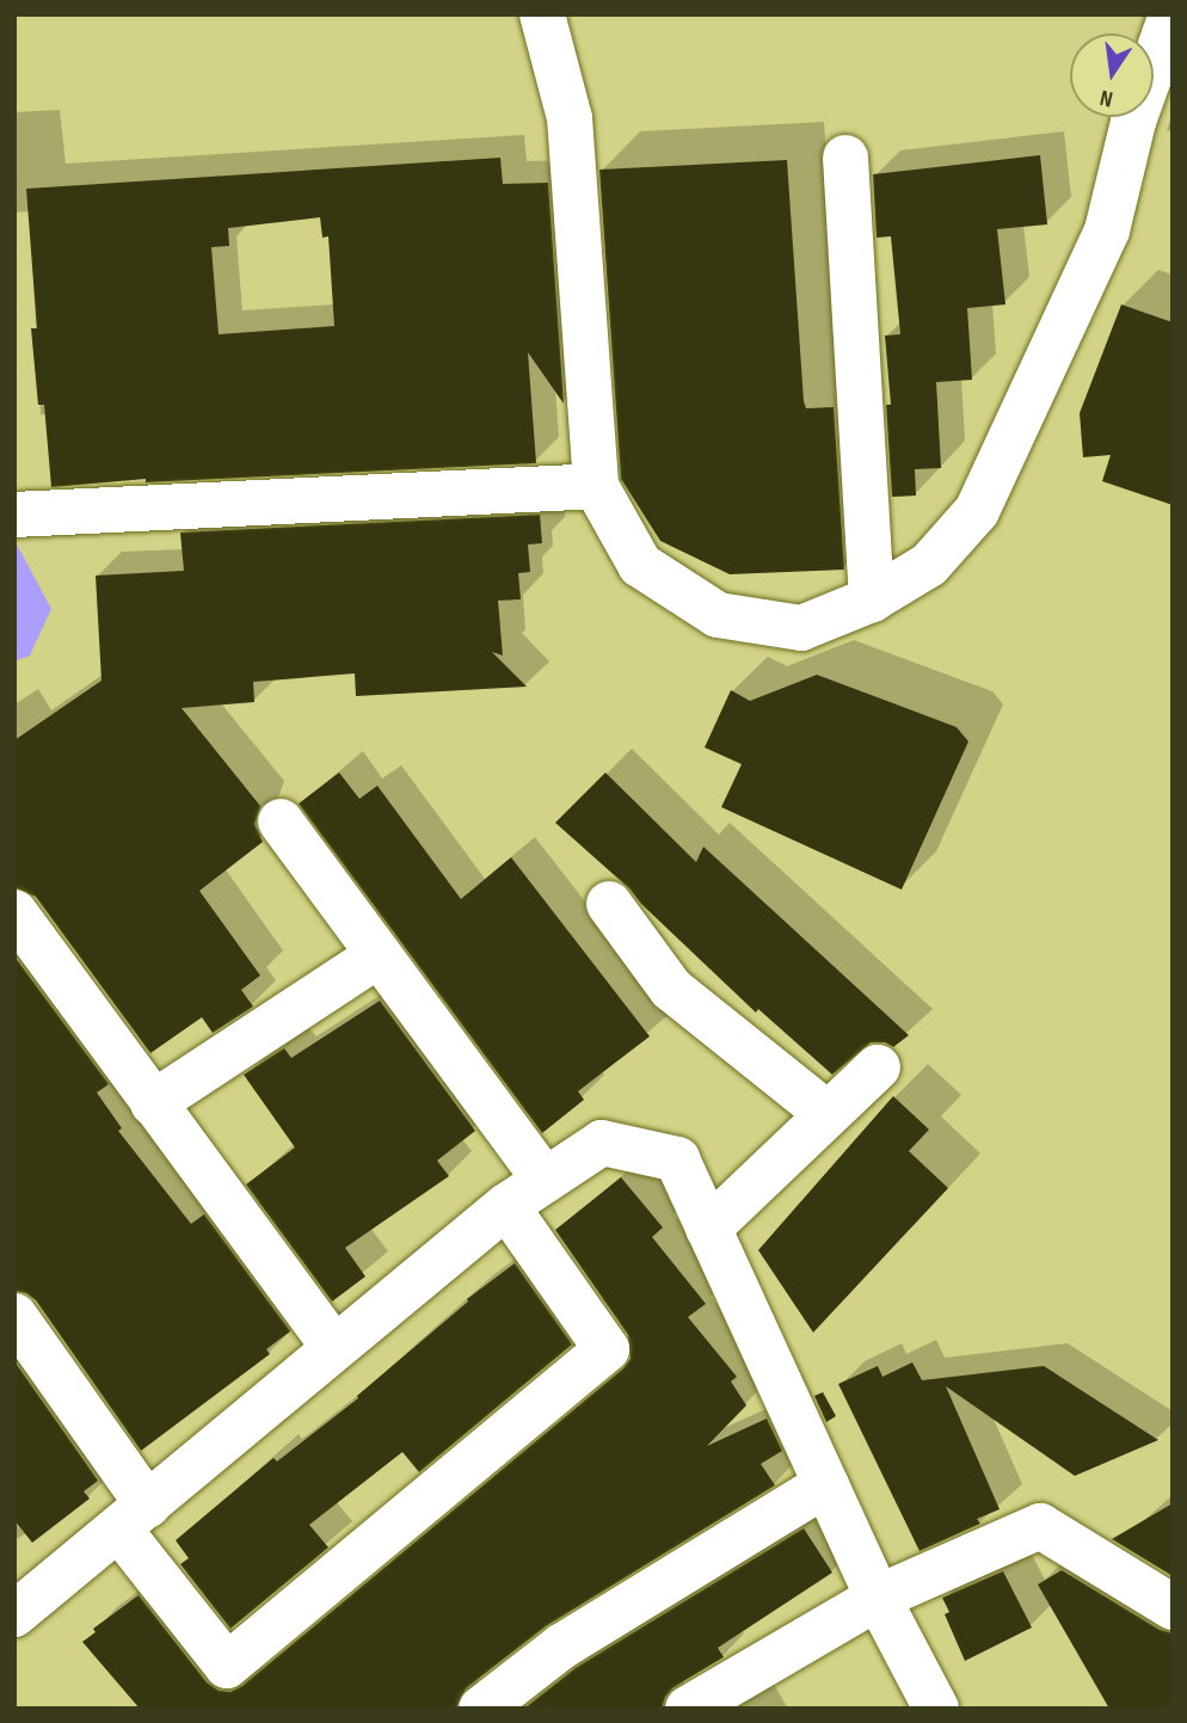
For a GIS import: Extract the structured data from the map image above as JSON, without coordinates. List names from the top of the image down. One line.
{"north":"bottom"}
